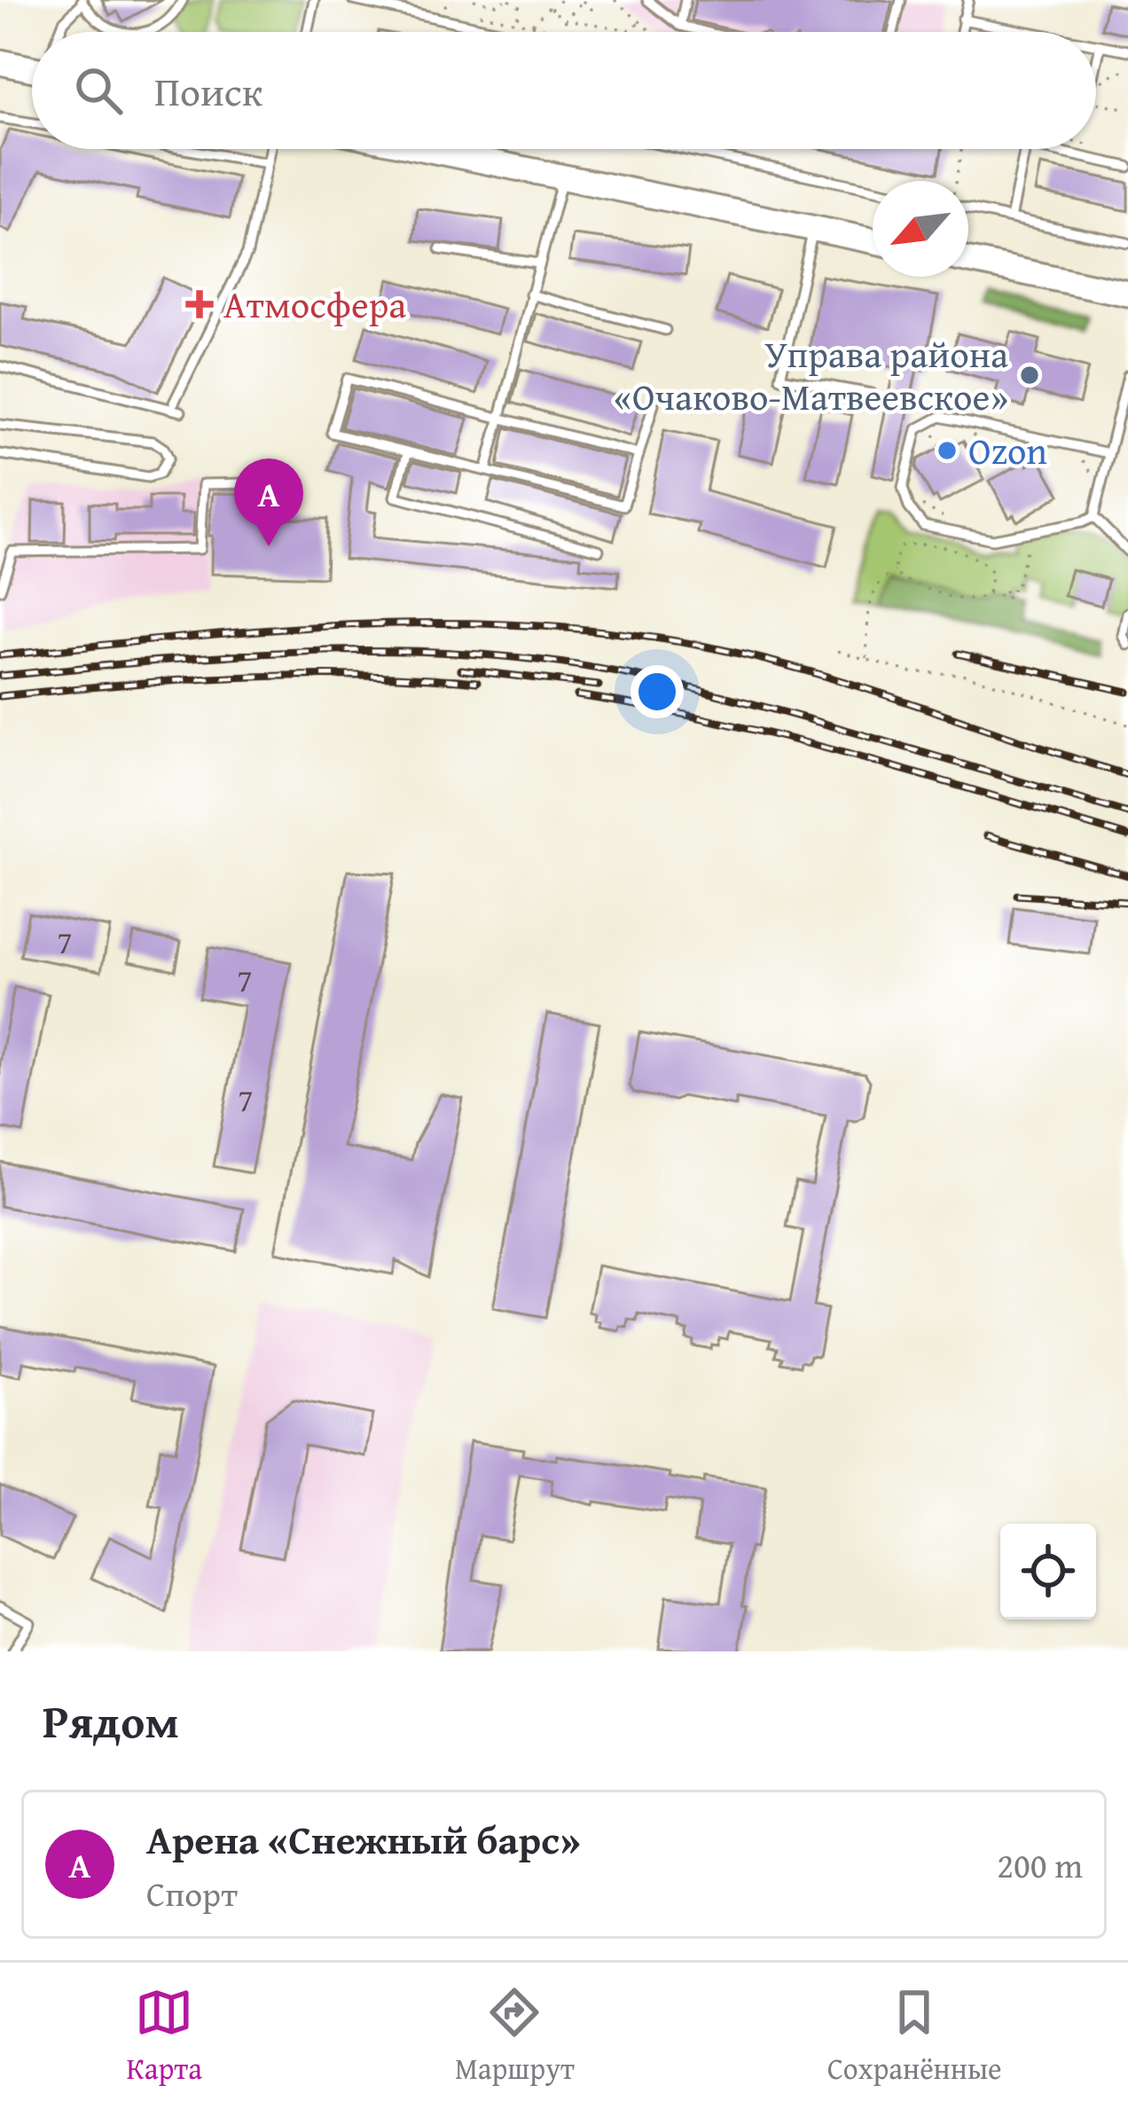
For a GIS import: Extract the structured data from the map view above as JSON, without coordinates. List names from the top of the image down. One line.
{"places":{"health":["Атмосфера"],"other":["Управа района «Очаково-Матвеевское»","Ozon"]},"house_numbers":["7","7","7"],"north":"bottom left","page":{"search":"Поиск","pins":"A","heading":"Рядом","list":[{"mark":"A","name":"Арена «Снежный барс»","note":"Спорт","value":"200 m"}],"nav":["Карта","Маршрут","Сохранённые"]}}
